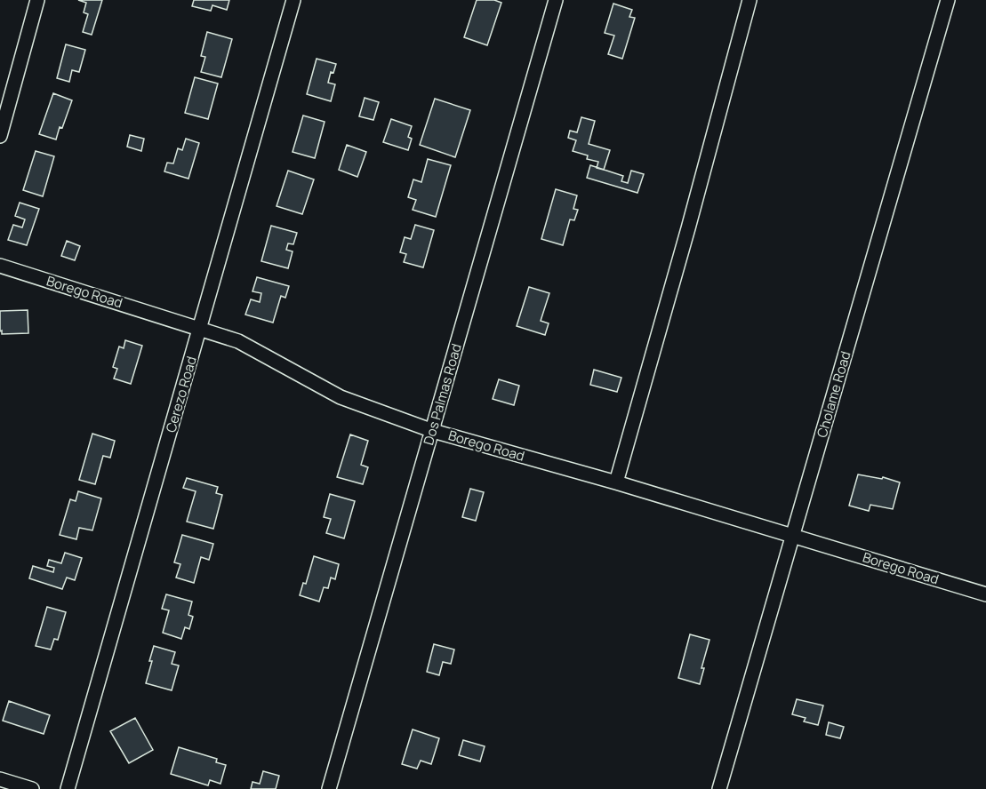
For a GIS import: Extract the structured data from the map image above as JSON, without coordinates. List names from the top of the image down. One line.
{"streets":{"street":["Borego Road","Cerezo Road","Dos Palmas Road","Cholame Road"]},"crossings":[["Borego Road","Cerezo Road"],["Borego Road","Dos Palmas Road"],["Borego Road","Cholame Road"]]}
